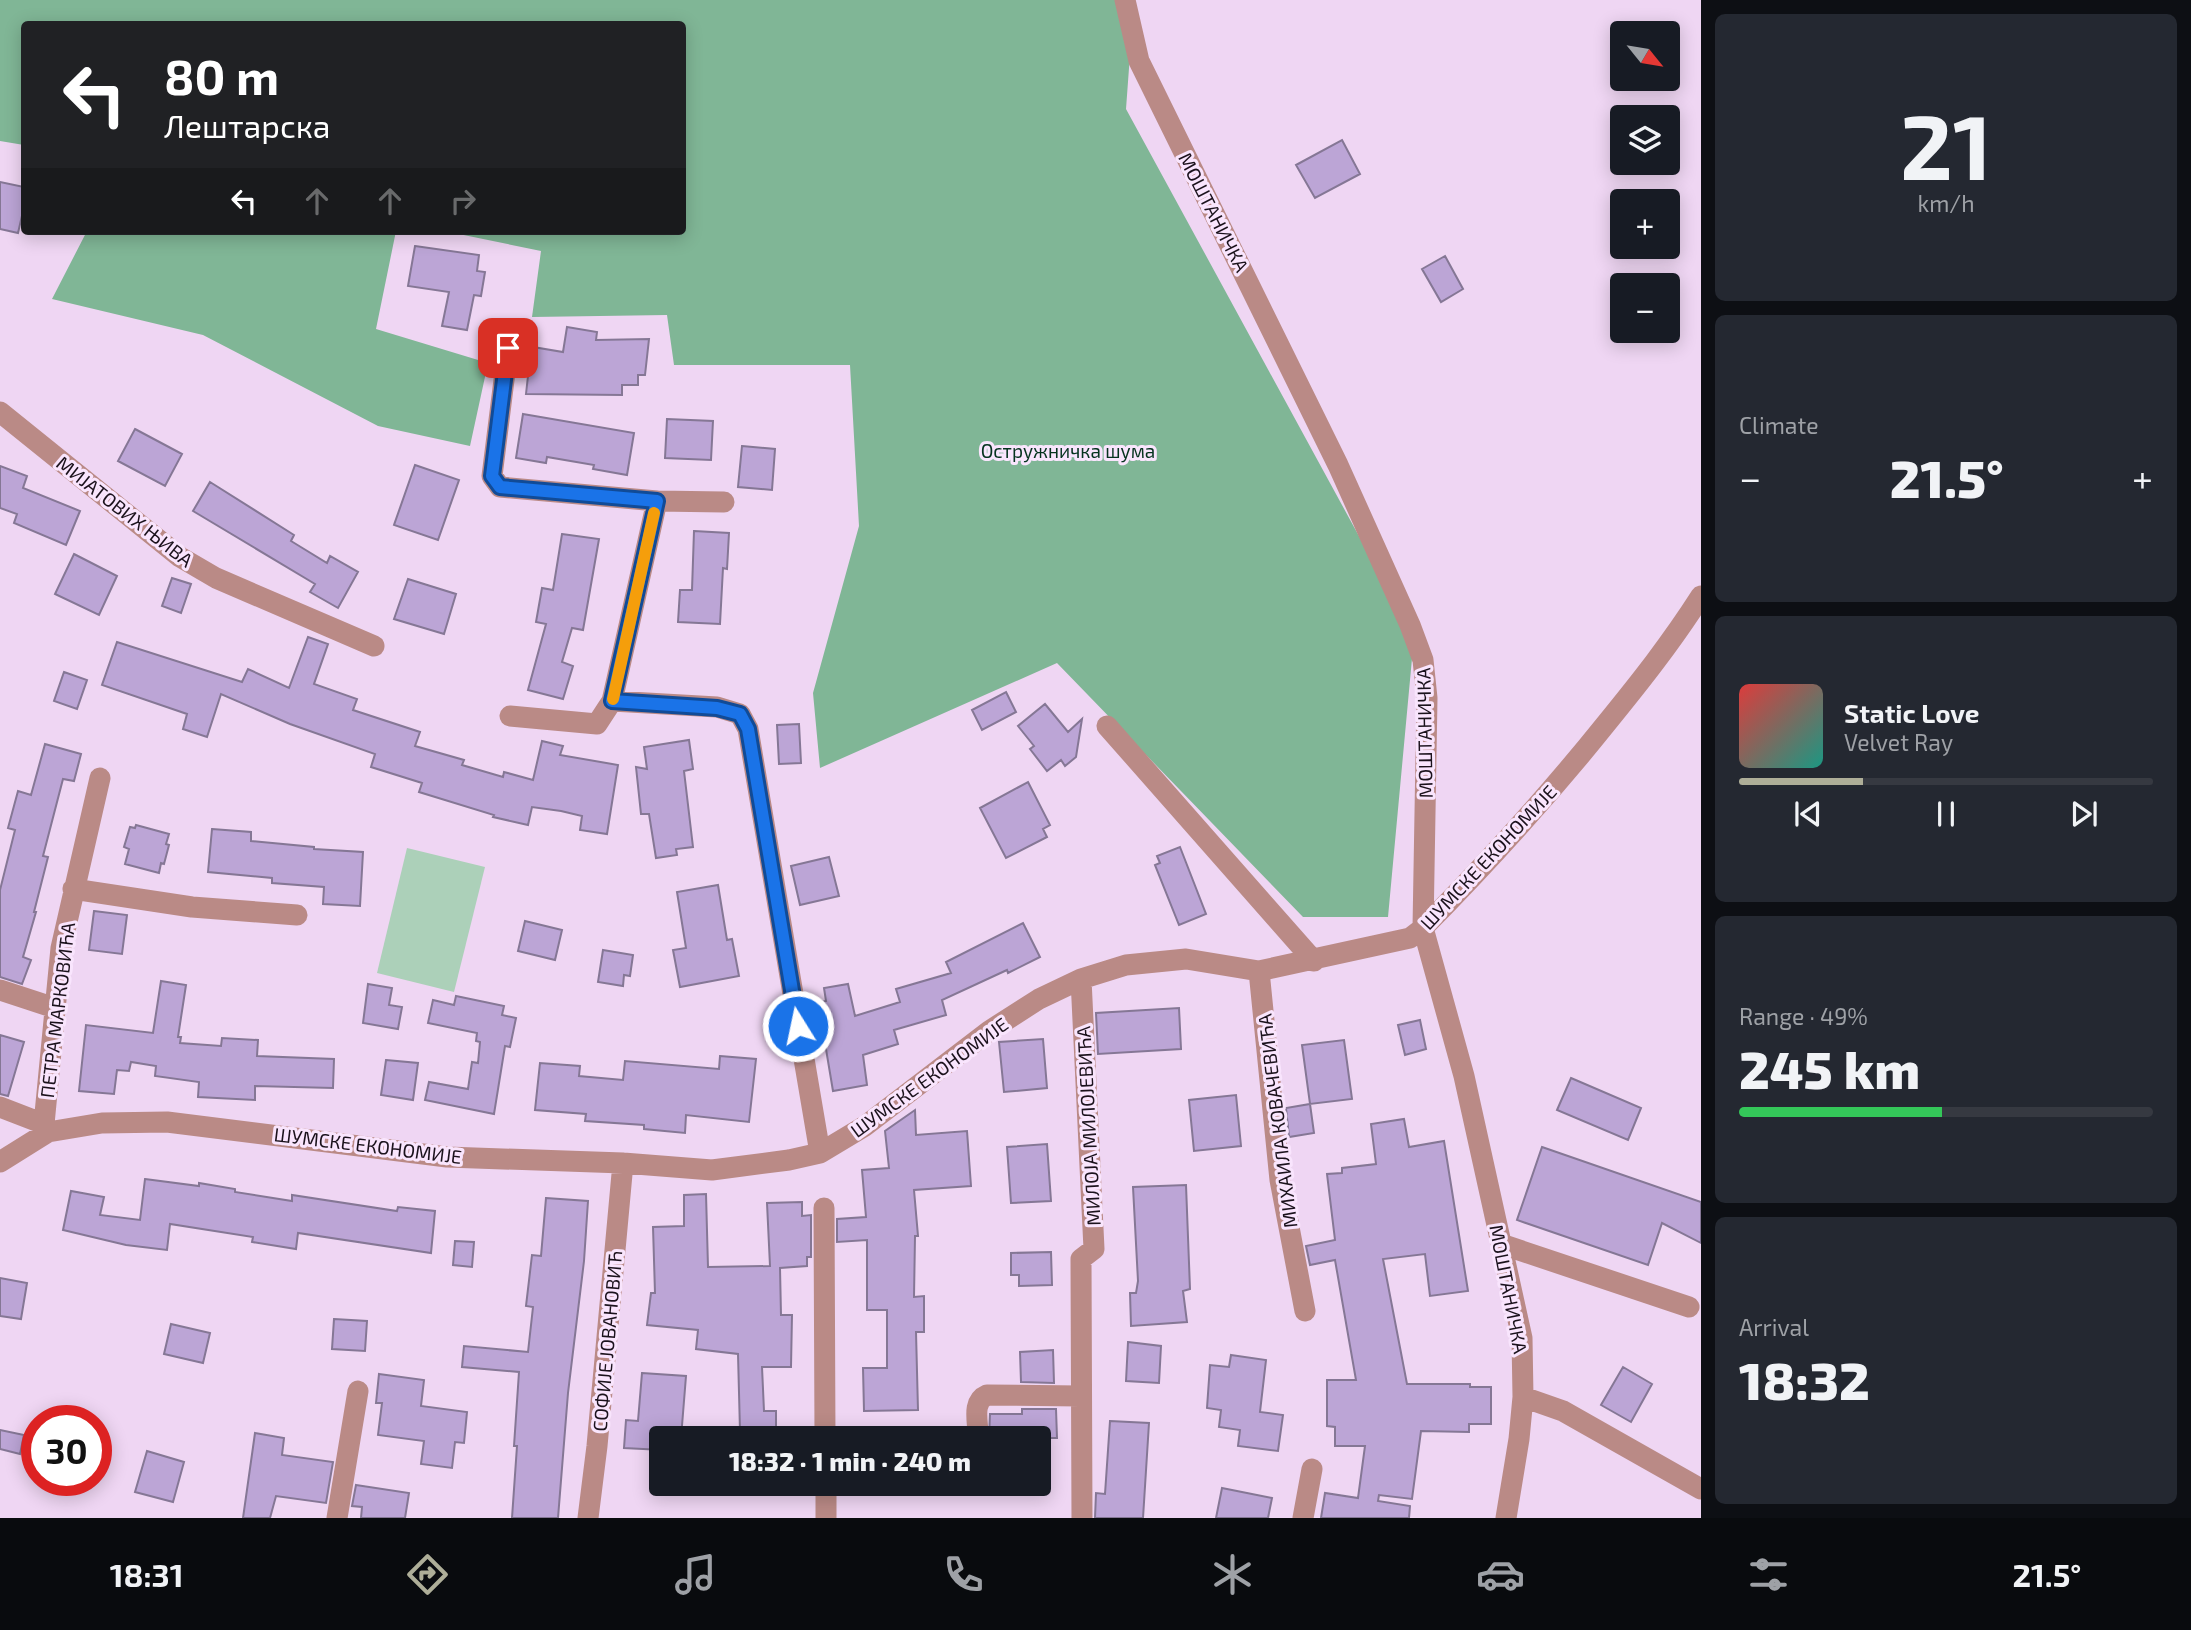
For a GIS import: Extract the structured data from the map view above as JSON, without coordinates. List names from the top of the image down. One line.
{"streets":{"street":["МОШТАНИЧКА","МИЈАТОВИХ ЊИВА","ШУМСКЕ ЕКОНОМИЈЕ","ПЕТРА МАРКОВИЋА","МИХАИЛА КОВАЧЕВИЋА","МИЛОЈА МИЛОЈЕВИЋА","СОФИЈЕ ЈОВАНОВИЋ"]},"crossings":[["МОШТАНИЧКА","ШУМСКЕ ЕКОНОМИЈЕ"],["ШУМСКЕ ЕКОНОМИЈЕ","ПЕТРА МАРКОВИЋА"],["ШУМСКЕ ЕКОНОМИЈЕ","МИХАИЛА КОВАЧЕВИЋА"],["ШУМСКЕ ЕКОНОМИЈЕ","МИЛОЈА МИЛОЈЕВИЋА"],["ШУМСКЕ ЕКОНОМИЈЕ","СОФИЈЕ ЈОВАНОВИЋ"]],"parks":["Остружничка шума"],"north":"bottom right","page":{"tile":[["21","km/h"],"Climate",["Range · 49%","245 km"],["Arrival","18:32"]],"map_buttons":["+","−"],"turn":["80 m","Лештарска"],"heat":["−","21.5°","+"],"song":["Static Love","Velvet Ray"],"limit":"30","trip":"18:32 · 1 min · 240 m","tabs":["18:31","21.5°"]}}
